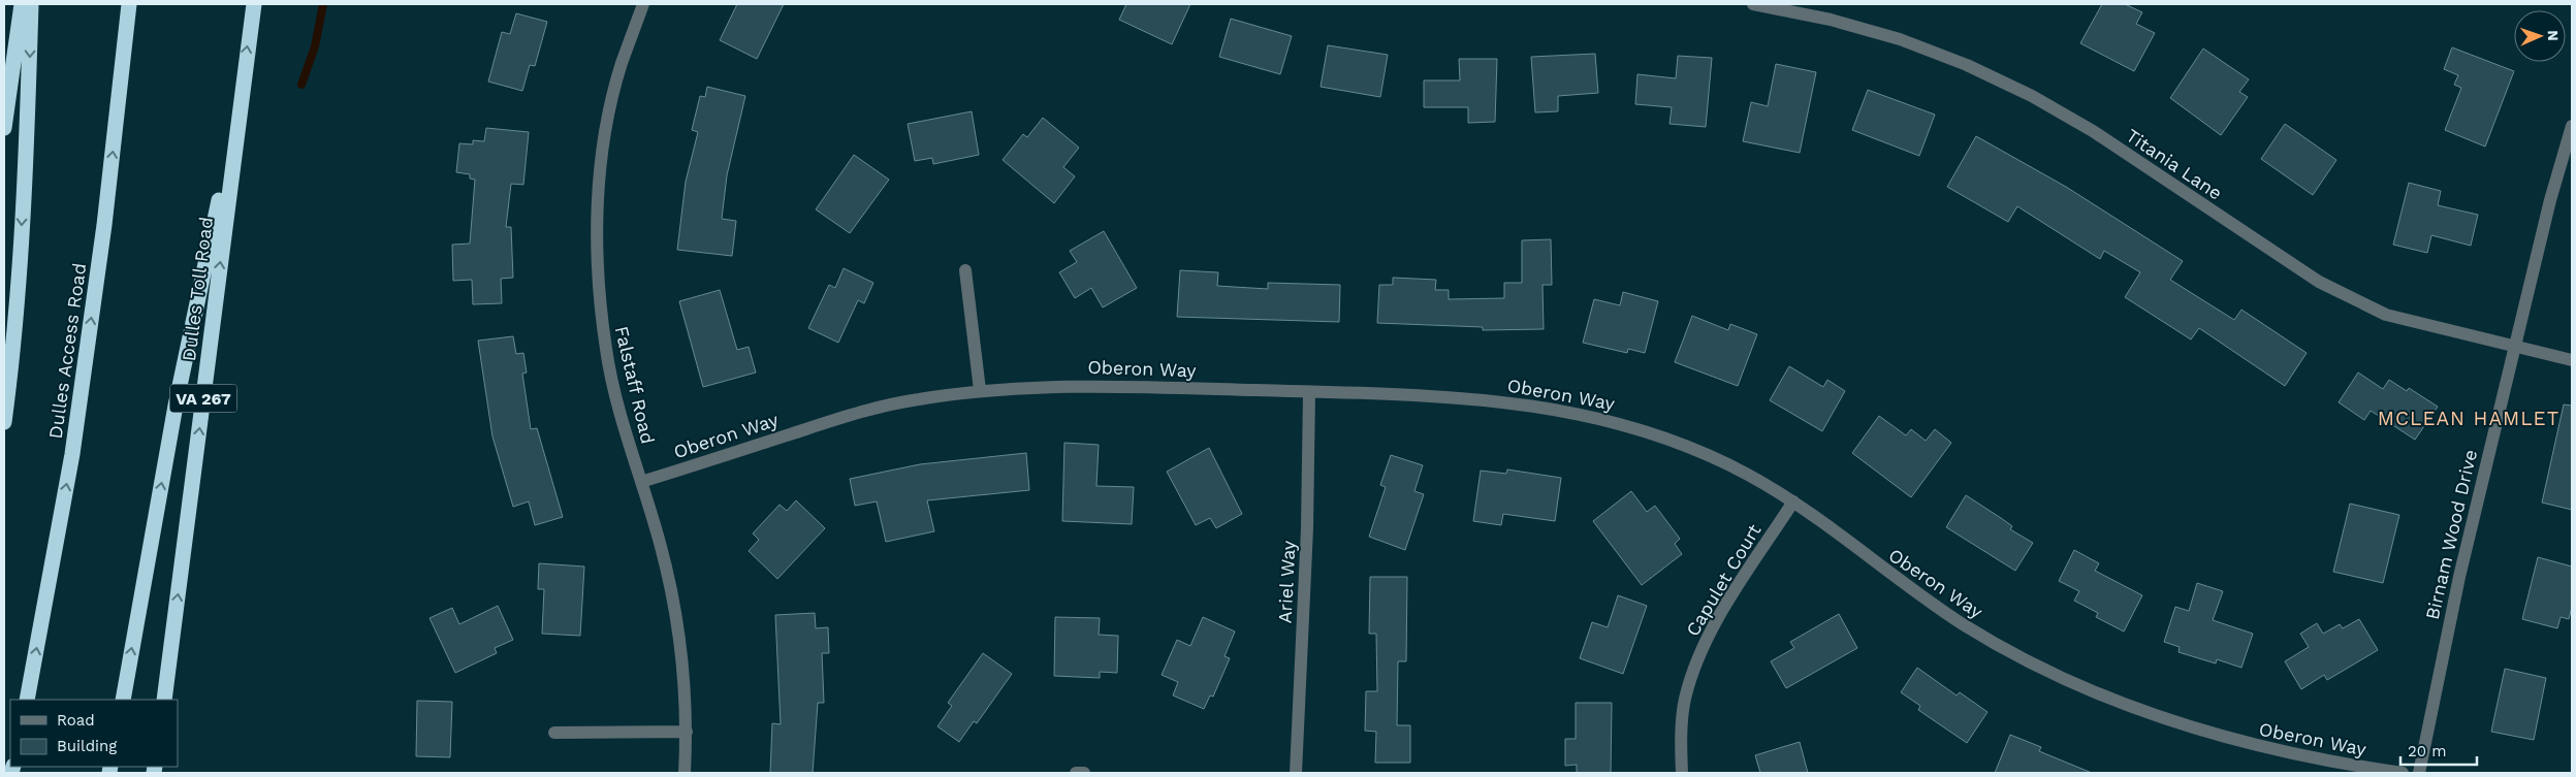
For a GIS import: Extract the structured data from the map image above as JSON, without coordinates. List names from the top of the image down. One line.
{"streets":{"highway":["Dulles Toll Road","Dulles Access Road","VA 267"],"street":["Titania Lane","Oberon Way","Falstaff Road","Birnam Wood Drive","Capulet Court","Ariel Way"]},"crossings":[["Titania Lane","Birnam Wood Drive"],["Oberon Way","Falstaff Road"],["Oberon Way","Capulet Court"],["Oberon Way","Ariel Way"]],"districts":["MCLEAN HAMLET"],"legend":["Road","Building"],"scale_bar":"20 m","north":"right"}
